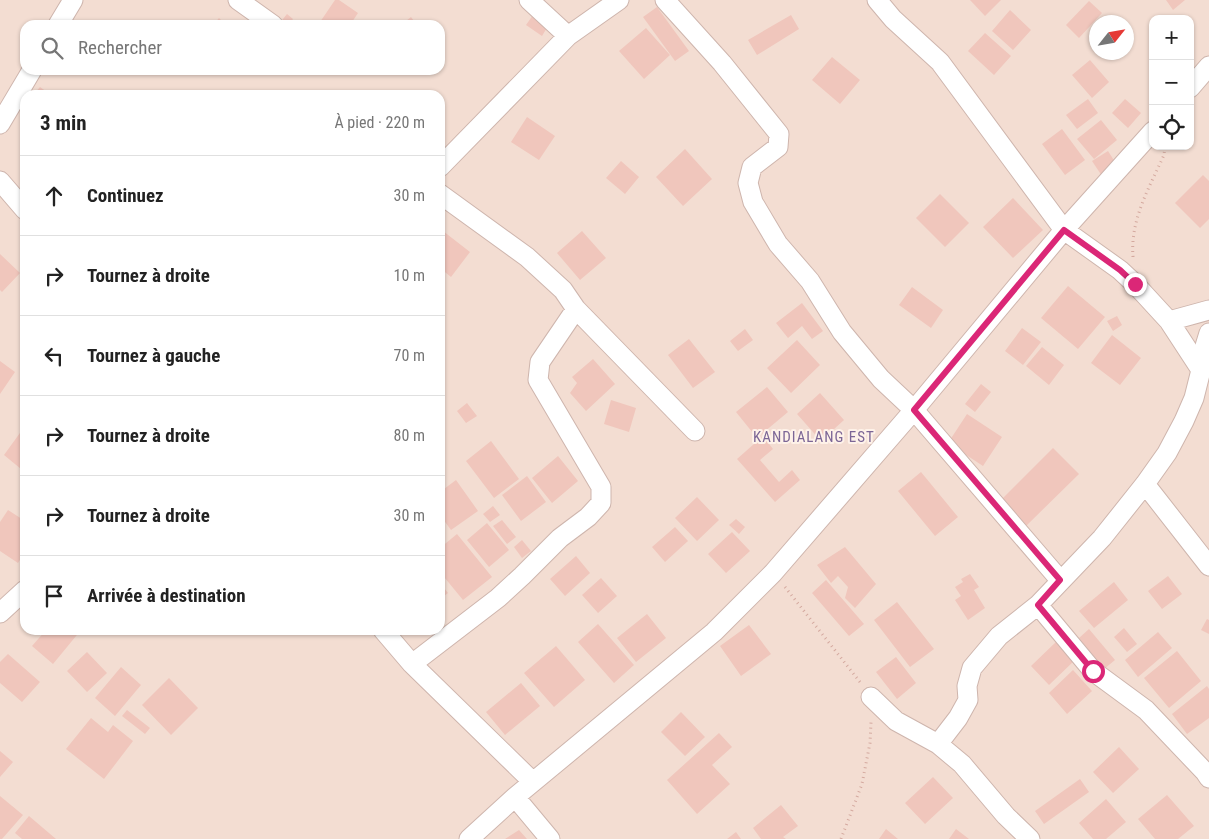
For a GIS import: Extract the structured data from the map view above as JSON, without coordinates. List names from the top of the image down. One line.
{"districts":["KANDIALANG EST"],"north":"top right","page":{"map_buttons":["+","−"],"search":"Rechercher","heading":["3 min","À pied · 220 m"],"list":[["Continuez","30 m"],["Tournez à droite","10 m"],["Tournez à gauche","70 m"],["Tournez à droite","80 m"],["Tournez à droite","30 m"],"Arrivée à destination"]}}
